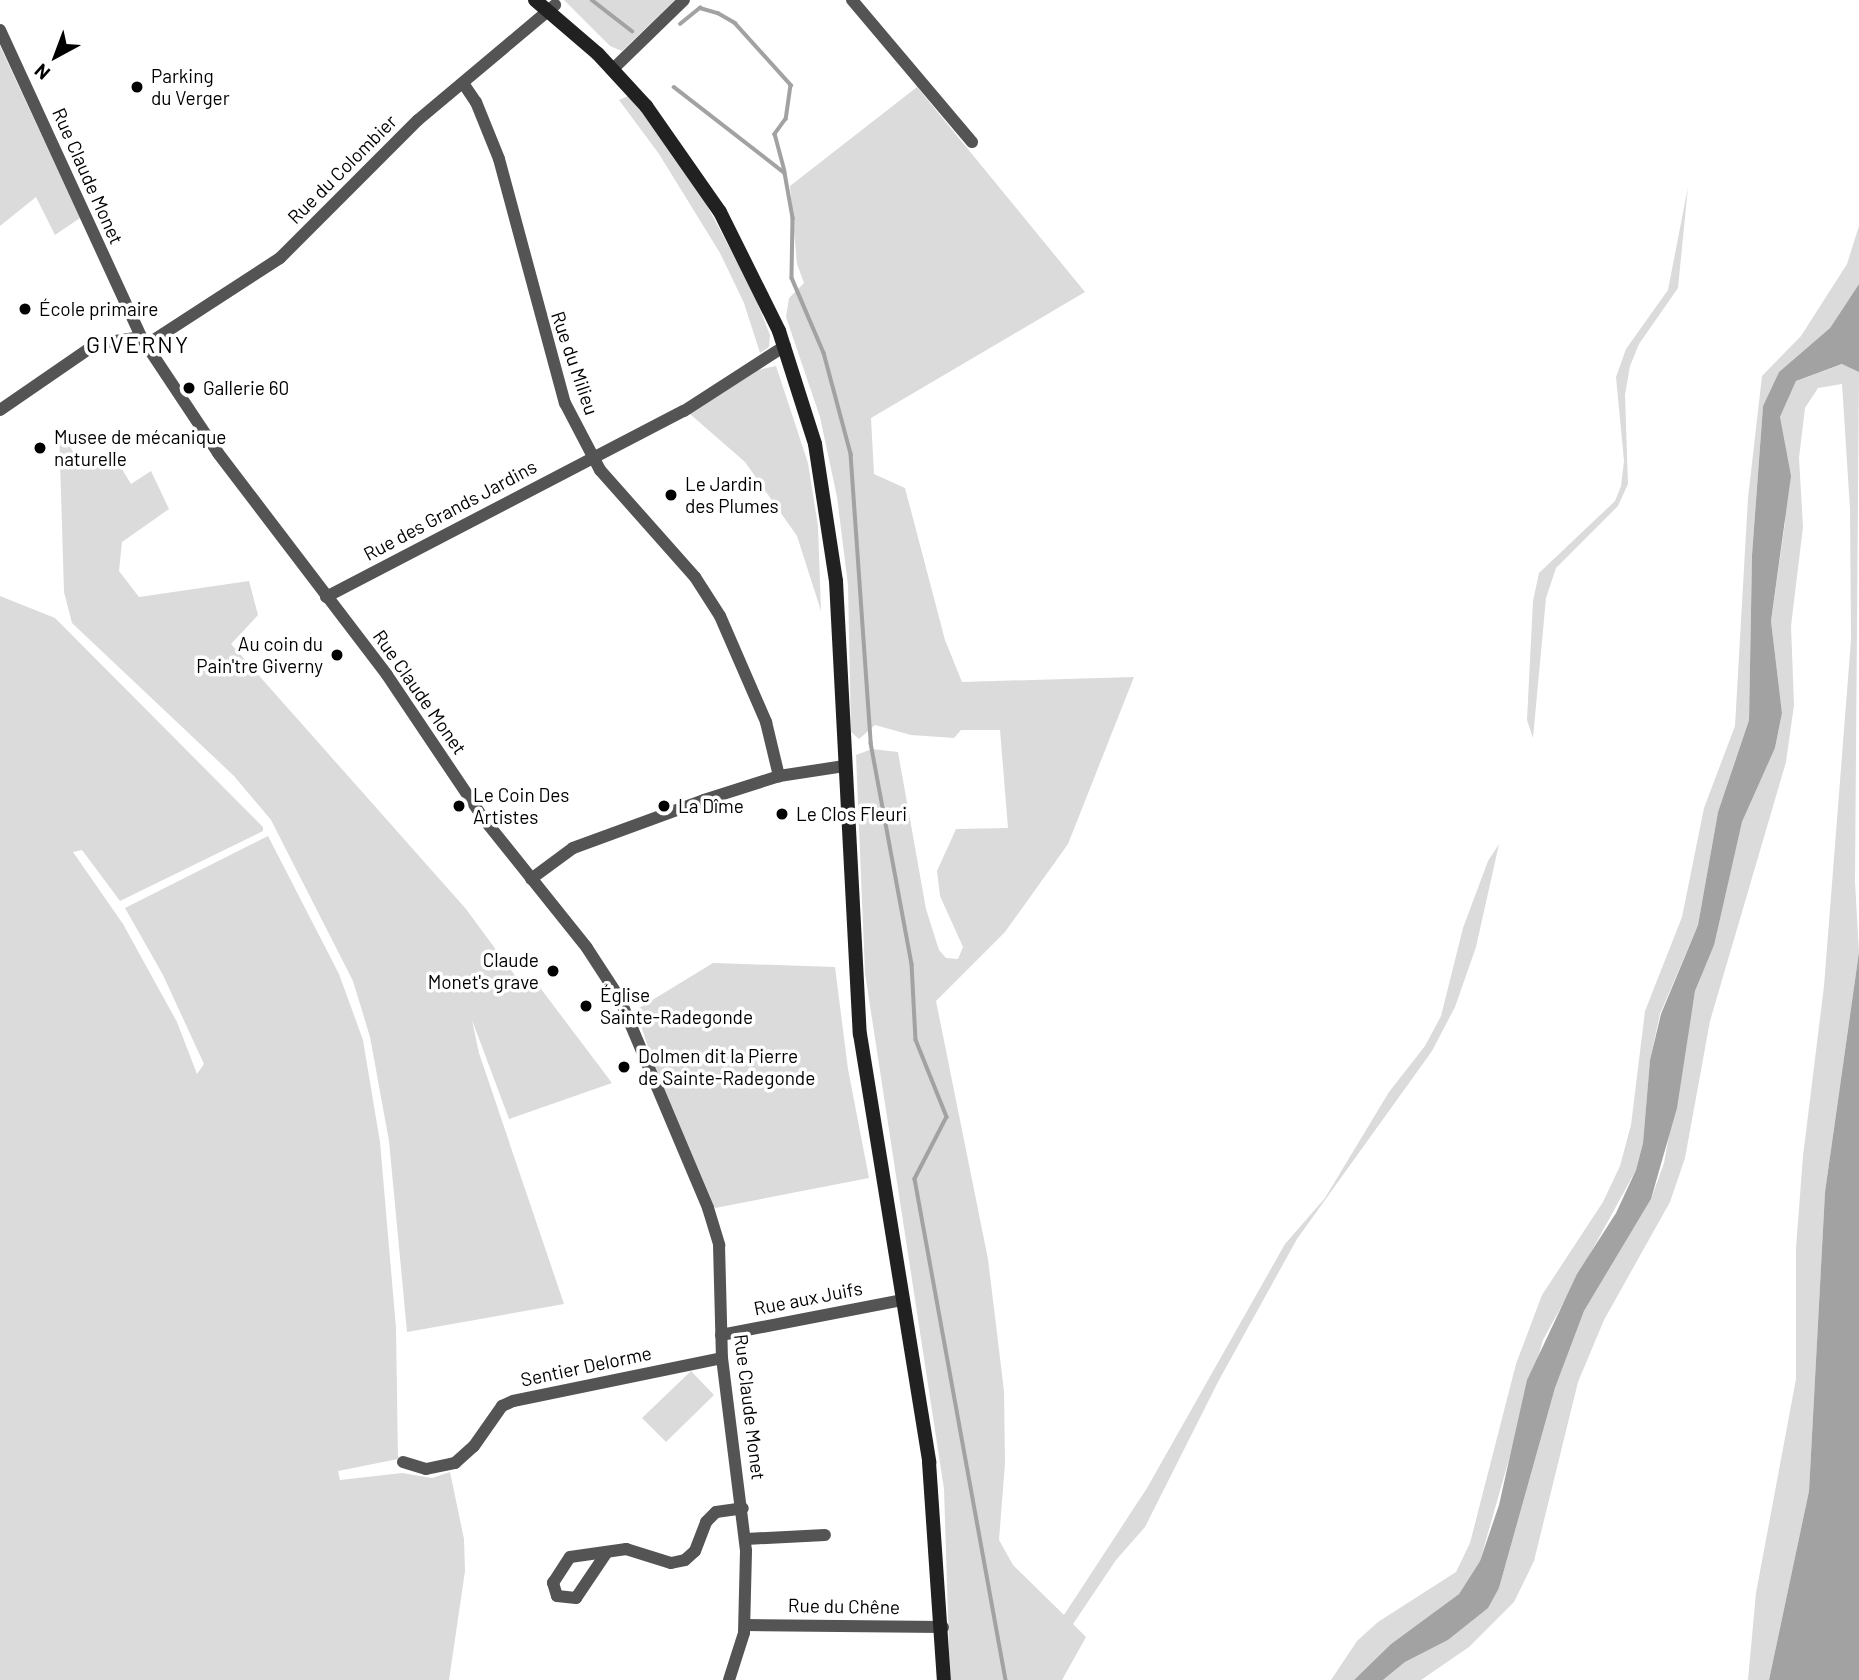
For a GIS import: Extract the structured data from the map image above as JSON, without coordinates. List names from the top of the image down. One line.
{"streets":{"street":["Rue du Colombier","Rue Claude Monet","Rue du Milieu","Rue des Grands Jardins","Rue aux Juifs","Sentier Delorme","Rue du Chêne"]},"crossings":[["Rue du Colombier","Rue Claude Monet"],["Rue du Colombier","Rue du Milieu"],["Rue Claude Monet","Rue des Grands Jardins"],["Rue Claude Monet","Rue aux Juifs"],["Rue Claude Monet","Sentier Delorme"],["Rue Claude Monet","Rue du Chêne"],["Rue du Milieu","Rue des Grands Jardins"]],"districts":["GIVERNY"],"places":["Parking du Verger","École primaire","Gallerie 60","Musee de mécanique naturelle","Le Jardin des Plumes","Au coin du Pain'tre Giverny","Le Coin Des Artistes","La Dîme","Le Clos Fleuri","Claude Monet's grave","Église Sainte-Radegonde","Dolmen dit la Pierre de Sainte-Radegonde"],"north":"bottom left"}
